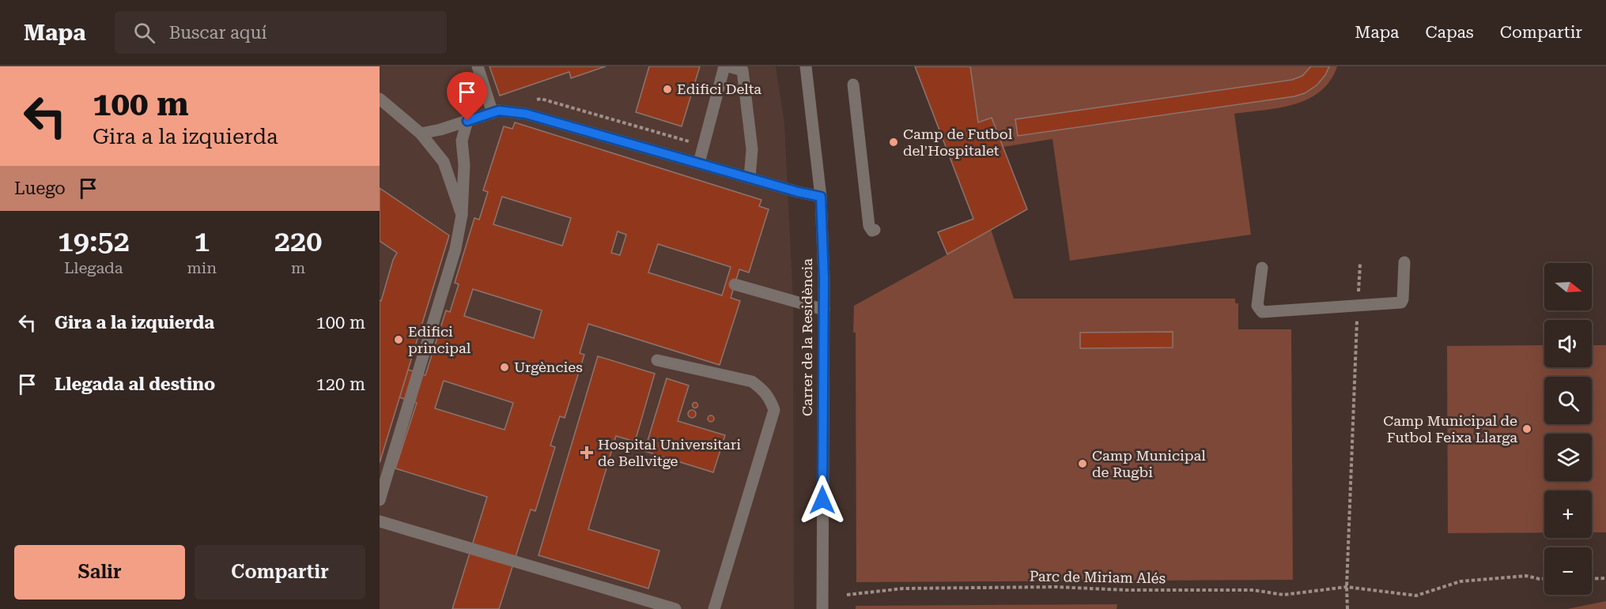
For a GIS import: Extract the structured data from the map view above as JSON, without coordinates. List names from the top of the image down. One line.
{"streets":{"street":["Carrer de la Residència"],"path":["Parc de Miriam Alés"]},"places":{"other":["Edifici Delta","Camp de Futbol del'Hospitalet","Edifici principal","Urgències","Camp Municipal de Futbol Feixa Llarga","Camp Municipal de Rugbi"],"health":["Hospital Universitari de Bellvitge"]},"north":"right","page":{"header":"Mapa","search":"Buscar aquí","nav":["Mapa","Capas","Compartir"],"turn":["100 m","Gira a la izquierda"],"then":"Luego","eta":["19:52","Llegada","1","min","220","m"],"map_buttons":["+","−"],"list":[{"name":"Gira a la izquierda","value":"100 m"},{"name":"Llegada al destino","value":"120 m"}],"buttons":["Salir","Compartir"]}}
